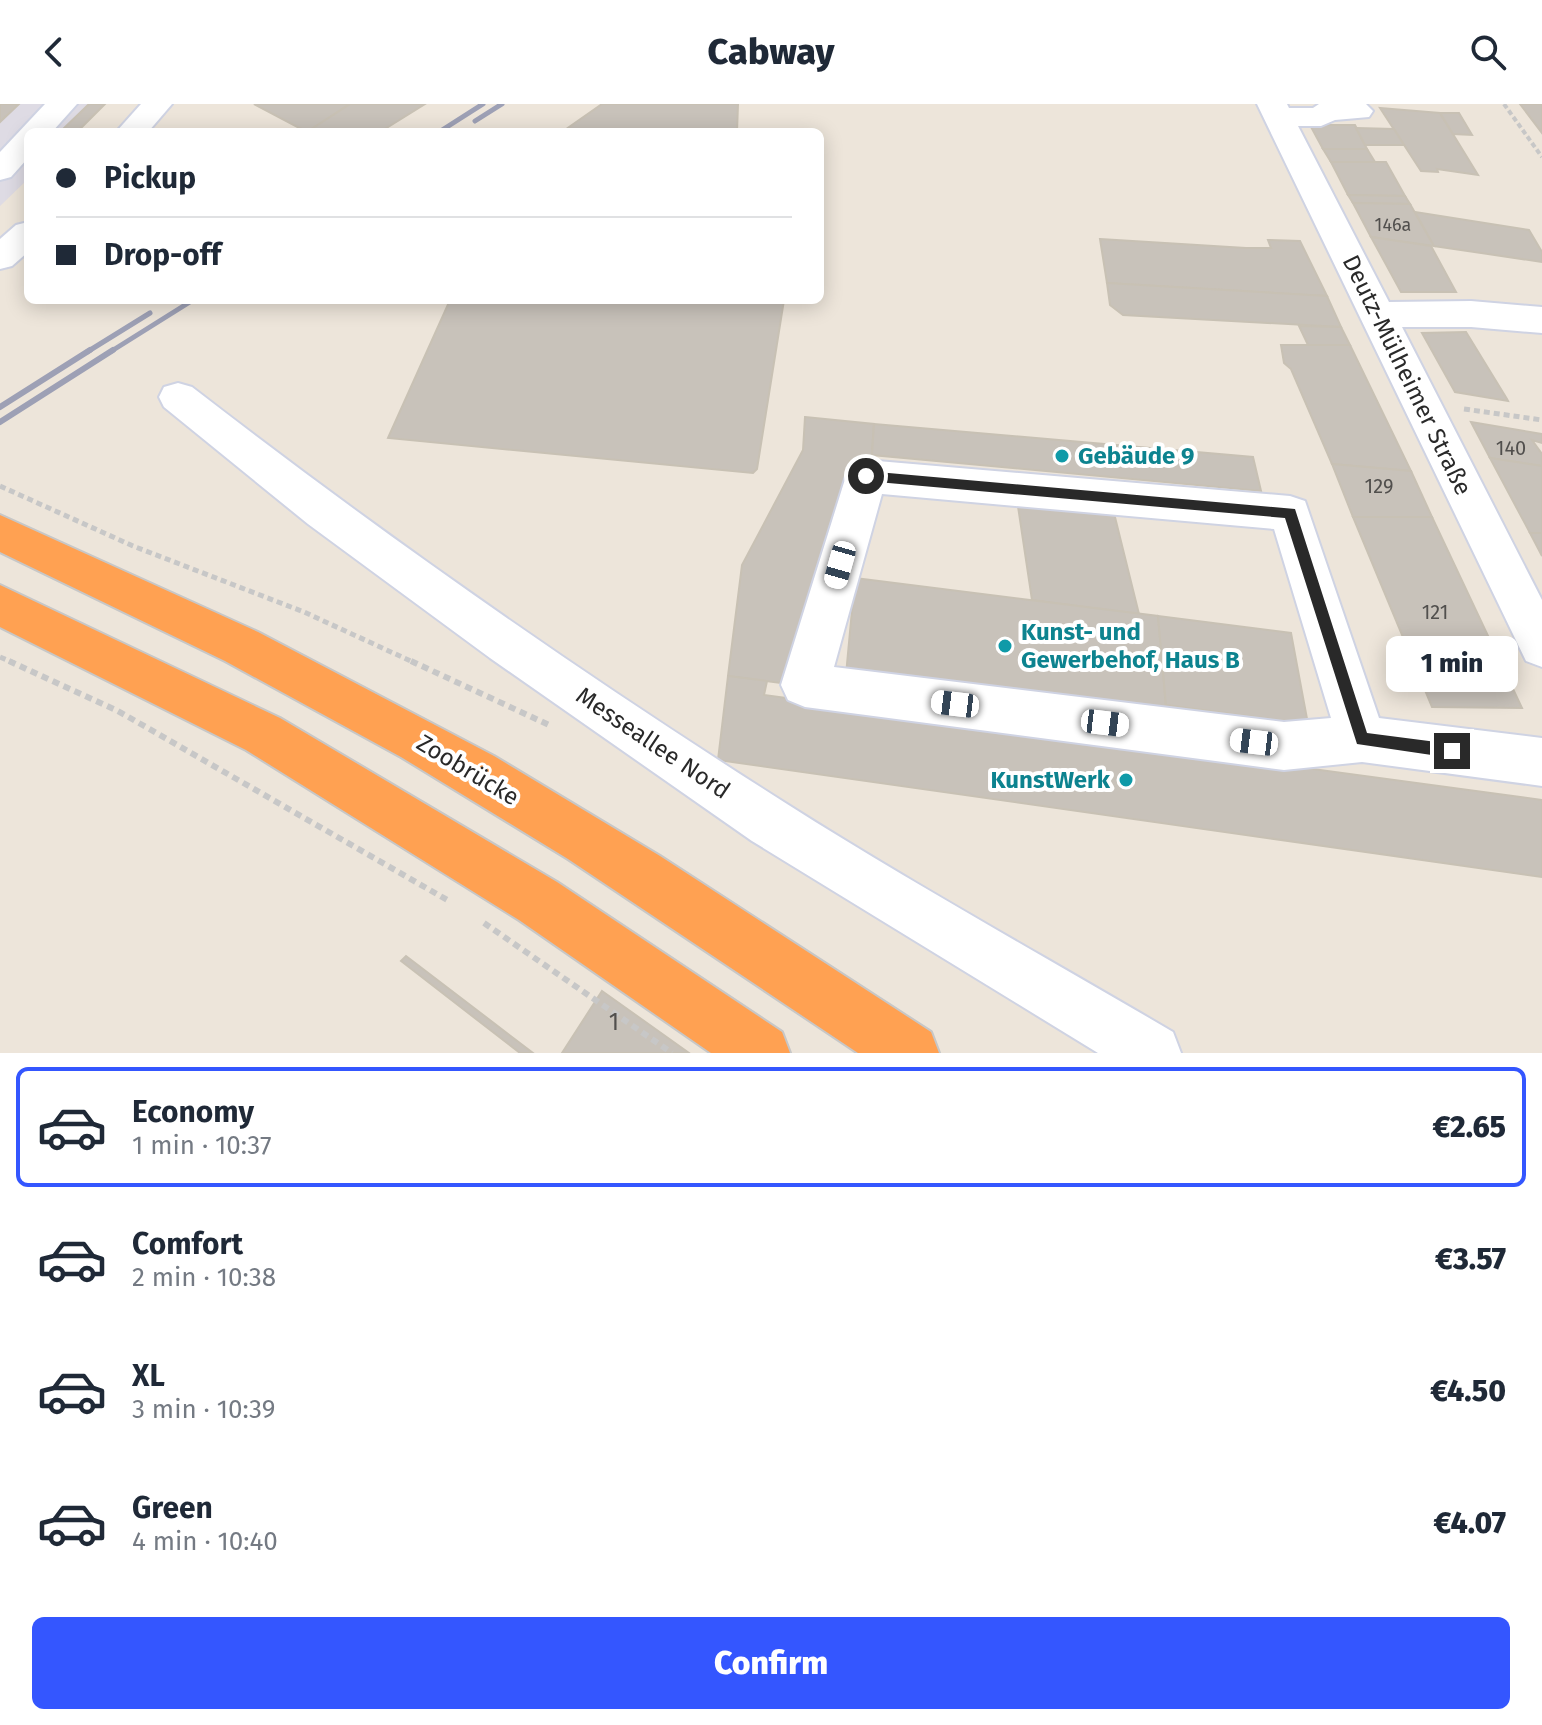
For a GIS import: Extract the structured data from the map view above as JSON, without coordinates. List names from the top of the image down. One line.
{"streets":{"highway":["Zoobrücke"],"street":["Deutz-Mülheimer Straße","Messeallee Nord"]},"places":["Gebäude 9","Kunst- und Gewerbehof, Haus B","KunstWerk"],"house_numbers":["146a","140","129","121","1"],"page":{"header":"Cabway","banner":["Pickup","Drop-off"],"bubble":"1 min","list":[{"name":"Economy","note":"1 min · 10:37","value":"€2.65"},{"name":"Comfort","note":"2 min · 10:38","value":"€3.57"},{"name":"XL","note":"3 min · 10:39","value":"€4.50"},{"name":"Green","note":"4 min · 10:40","value":"€4.07"}],"buttons":"Confirm"}}
